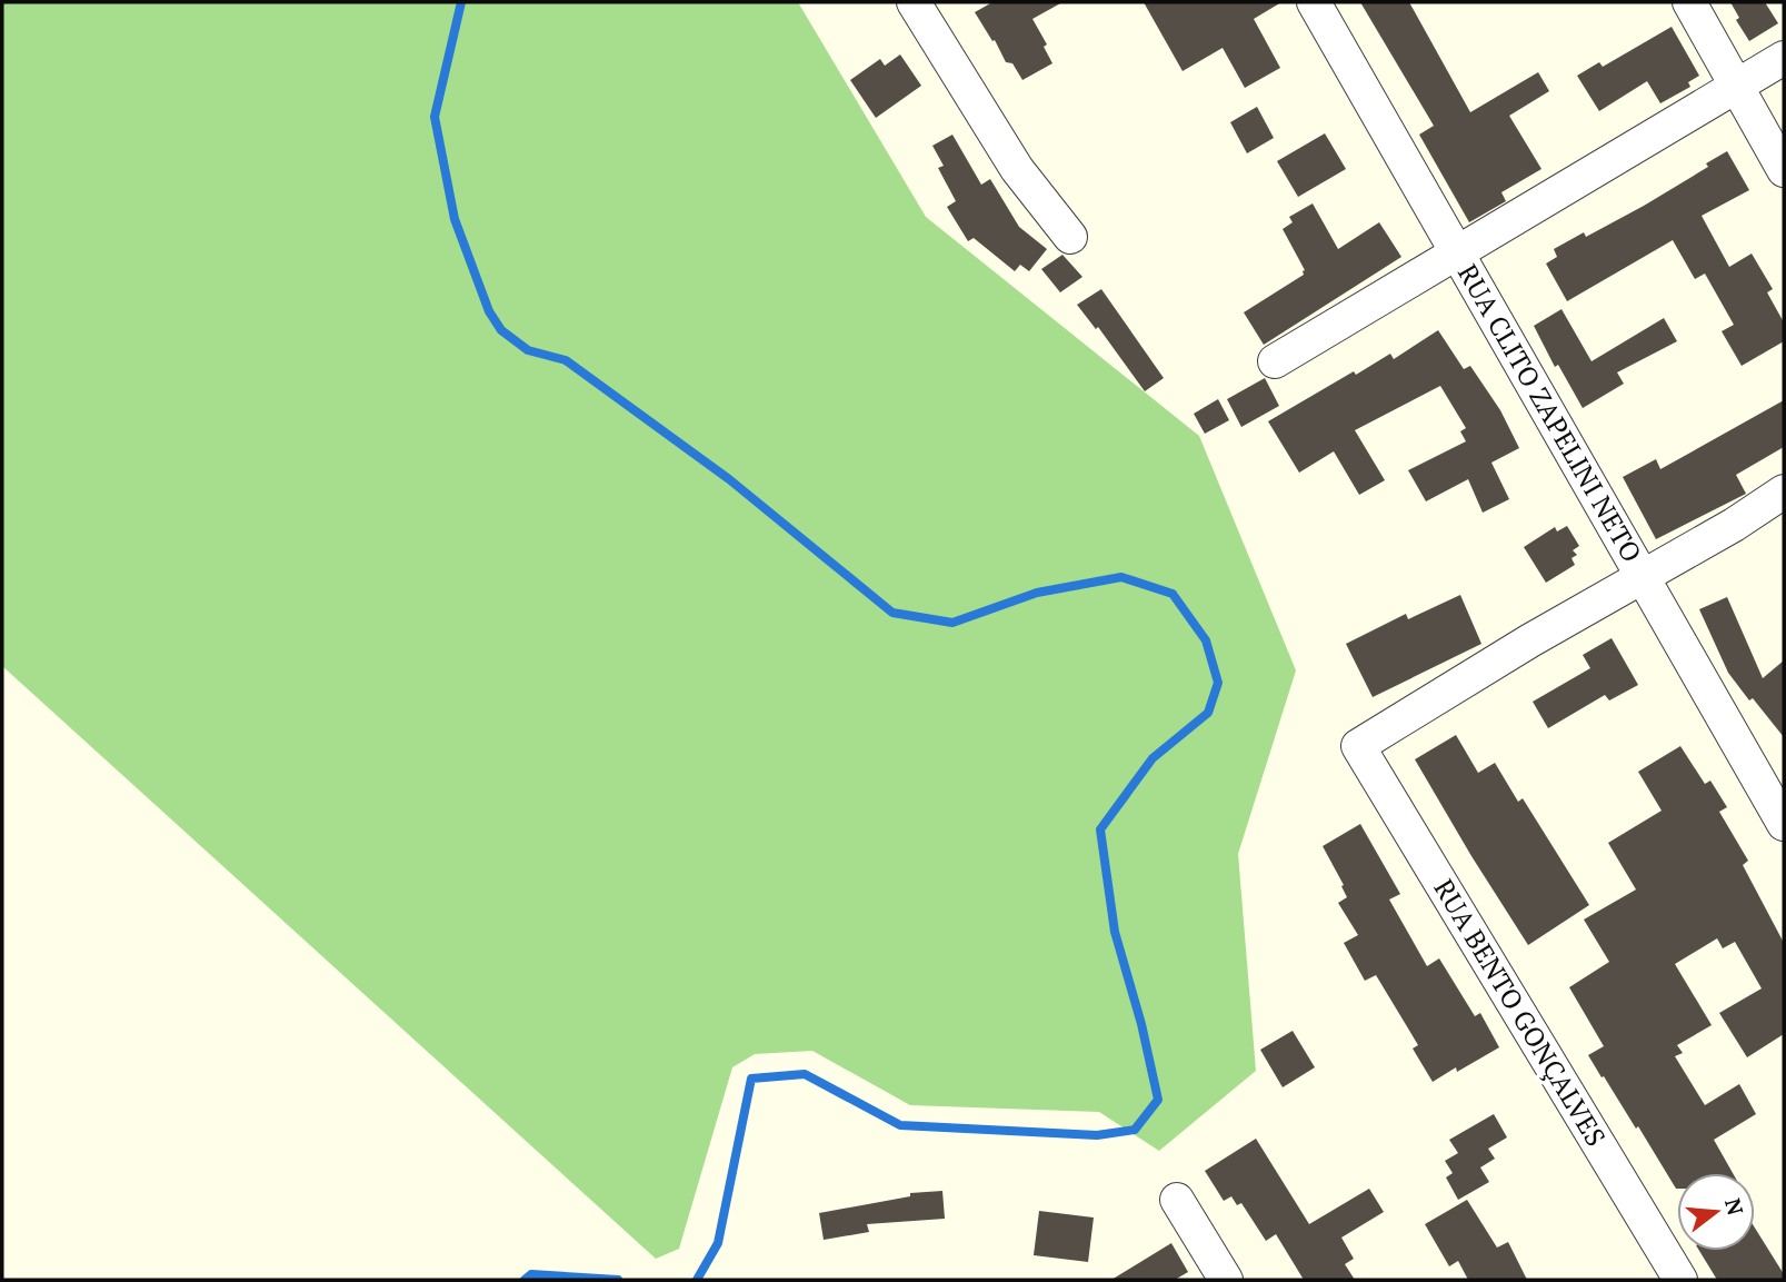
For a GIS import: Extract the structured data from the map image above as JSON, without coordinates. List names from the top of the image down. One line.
{"streets":{"street":["RUA CLITO ZAPELINI NETO","RUA BENTO GONÇALVES"]},"crossings":[["RUA CLITO ZAPELINI NETO","RUA BENTO GONÇALVES"]],"north":"right"}
